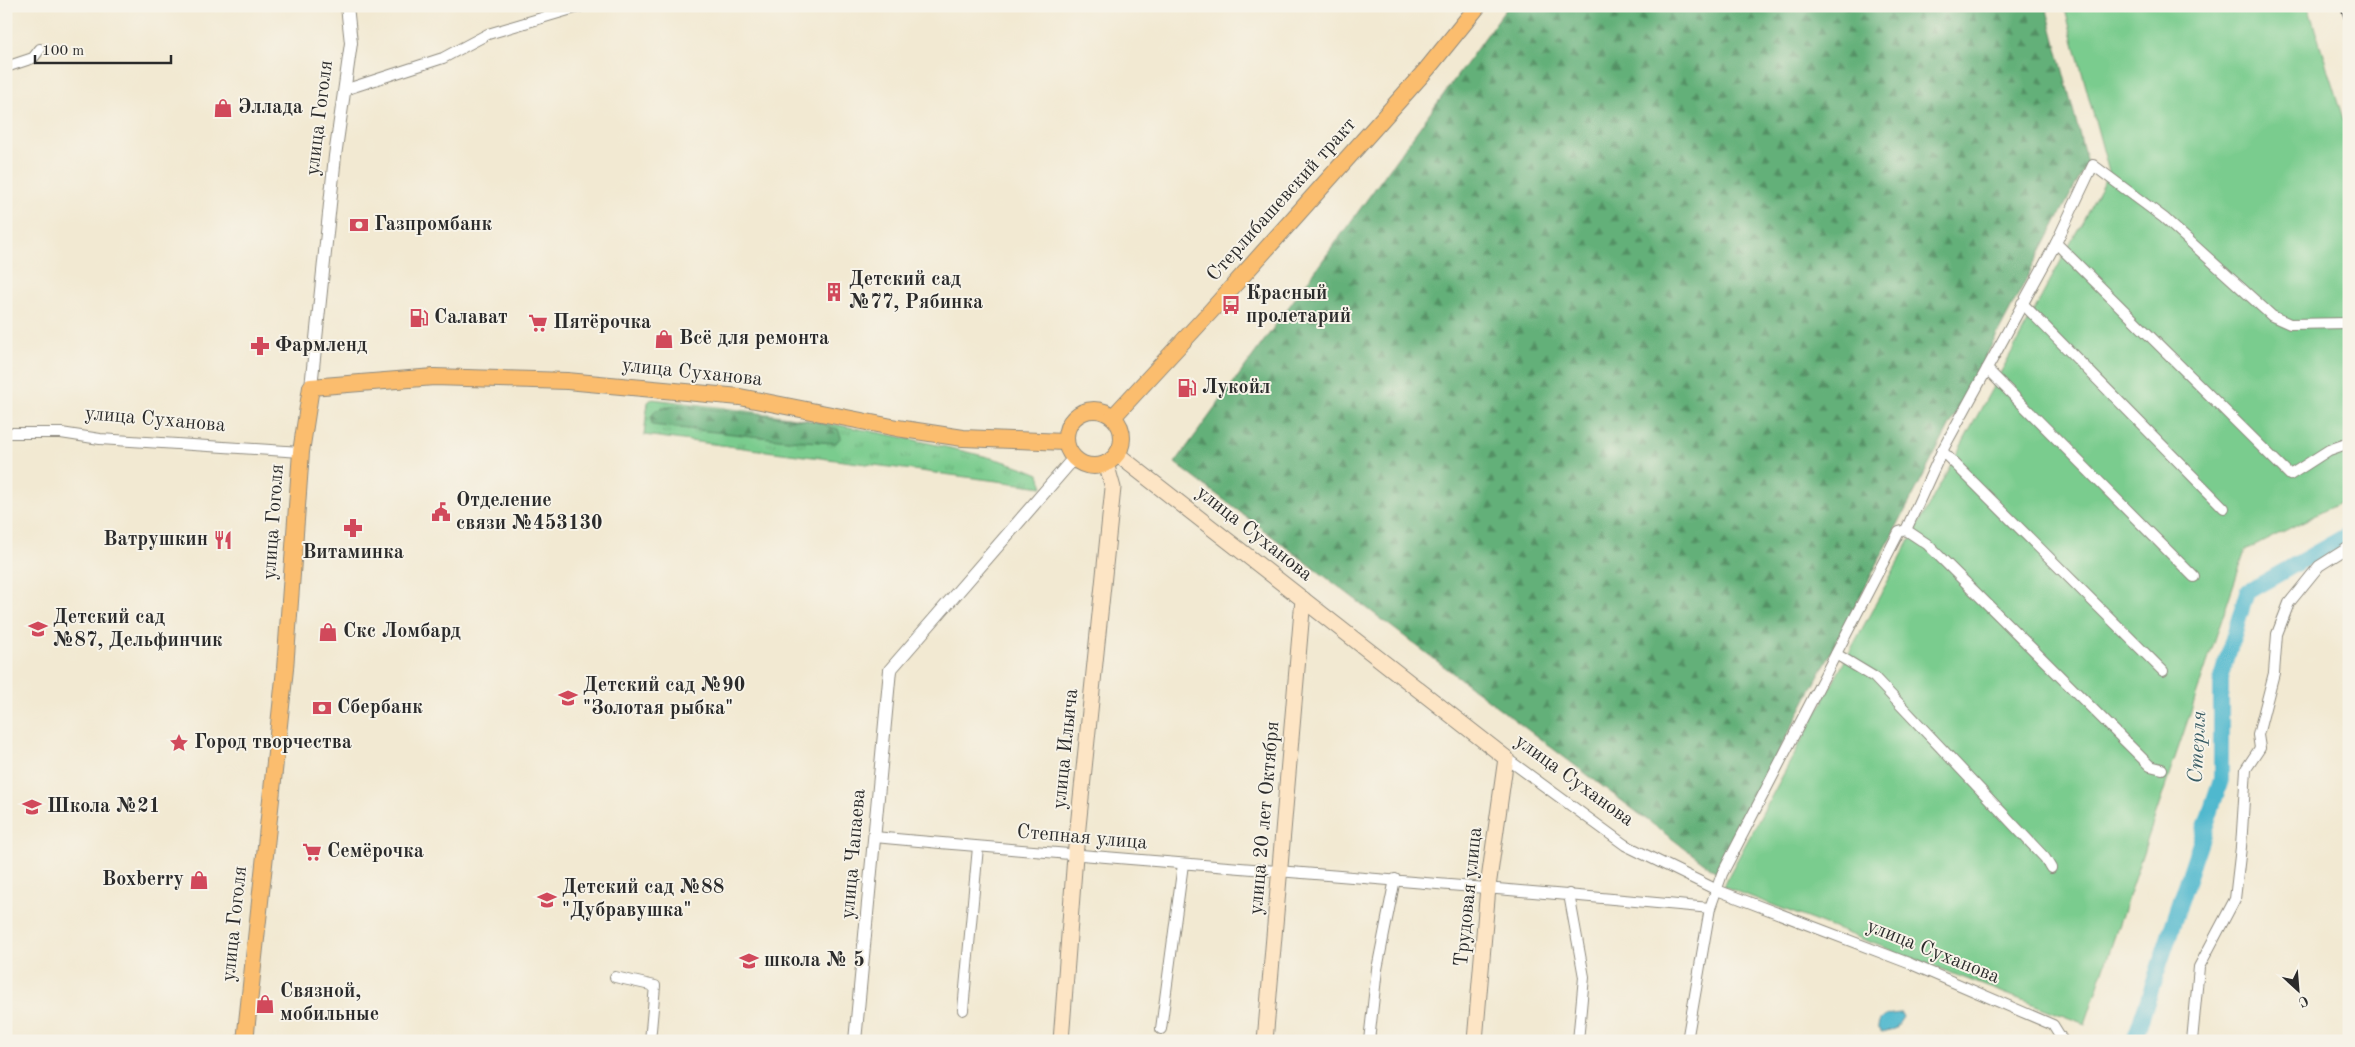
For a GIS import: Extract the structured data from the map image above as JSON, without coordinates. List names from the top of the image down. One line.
{"streets":{"main road":["улица Гоголя","Стерлибашевский тракт","улица Суханова","улица Ильича","улица 20 лет Октября","Трудовая улица"],"street":["Степная улица","улица Чапаева"]},"crossings":[["улица Гоголя","улица Суханова"],["Стерлибашевский тракт","улица Суханова"],["Стерлибашевский тракт","улица Ильича"],["Стерлибашевский тракт","улица Чапаева"],["улица Суханова","улица Ильича"],["улица Суханова","улица 20 лет Октября"],["улица Суханова","улица Чапаева"],["улица Суханова","Трудовая улица"],["улица Ильича","Степная улица"],["улица Ильича","улица Чапаева"],["улица 20 лет Октября","Степная улица"],["Степная улица","улица Чапаева"],["Степная улица","Трудовая улица"]],"water":["Стерля"],"places":{"shop":["Эллада","Всё для ремонта","Скс Ломбард","Boxberry","Связной, мобильные"],"bank":["Газпромбанк","Сбербанк"],"building":["Детский сад №77, Рябинка"],"bus stop":["Красный пролетарий"],"fuel station":["Салават","Лукойл"],"supermarket":["Пятёрочка","Семёрочка"],"pharmacy":["Фармленд","Витаминка"],"public building":["Отделение связи №453130"],"restaurant":["Ватрушкин"],"school or university":["Детский сад №87, Дельфинчик","Детский сад №90 \"Золотая рыбка\"","Школа №21","Детский сад №88 \"Дубравушка\"","школа № 5"],"place":["Город творчества"]},"scale_bar":"100 m","north":"bottom right"}
